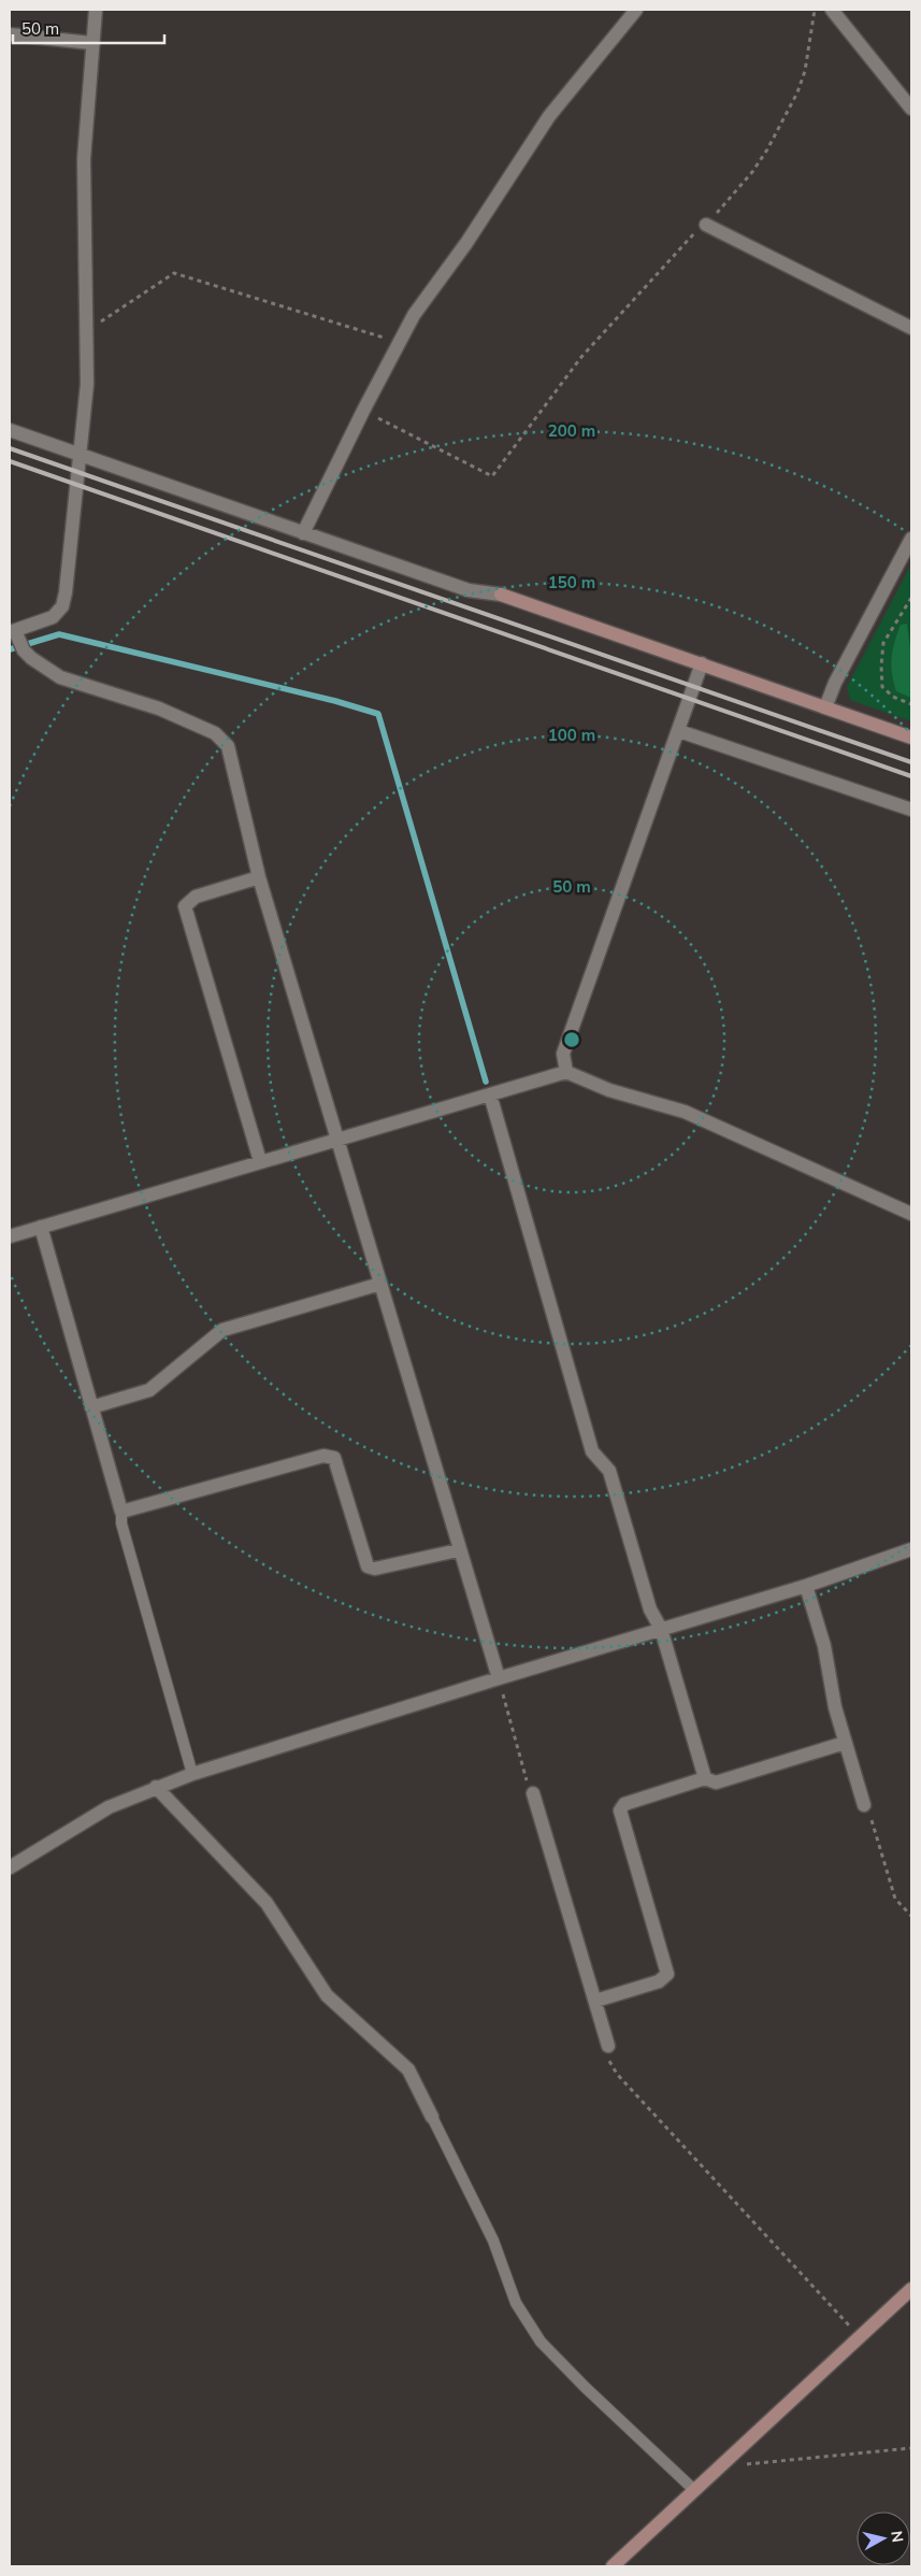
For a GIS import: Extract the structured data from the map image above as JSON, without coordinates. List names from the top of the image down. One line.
{"scale_bar":"50 m","north":"right","rings":["200 m","150 m","100 m","50 m"]}
